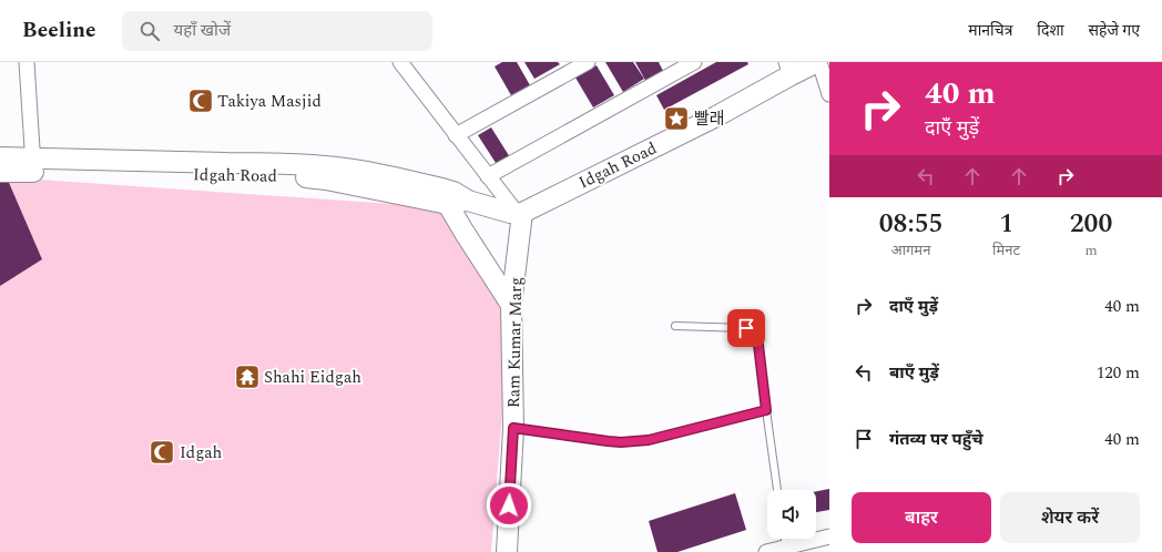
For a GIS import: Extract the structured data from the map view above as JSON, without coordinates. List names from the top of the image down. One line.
{"streets":{"street":["Idgah Road","Ram Kumar Marg"]},"crossings":[["Idgah Road","Ram Kumar Marg"]],"places":{"mosque":["Takiya Masjid","Idgah"],"place":["빨래"],"temple":["Shahi Eidgah"]},"page":{"header":"Beeline","search":"यहाँ खोजें","nav":["मानचित्र","दिशा","सहेजे गए"],"turn":["40 m","दाएँ मुड़ें"],"eta":["08:55","आगमन","1","मिनट","200","m"],"list":[{"name":"दाएँ मुड़ें","value":"40 m"},{"name":"बाएँ मुड़ें","value":"120 m"},{"name":"गंतव्य पर पहुँचे","value":"40 m"}],"buttons":["बाहर","शेयर करें"]}}
